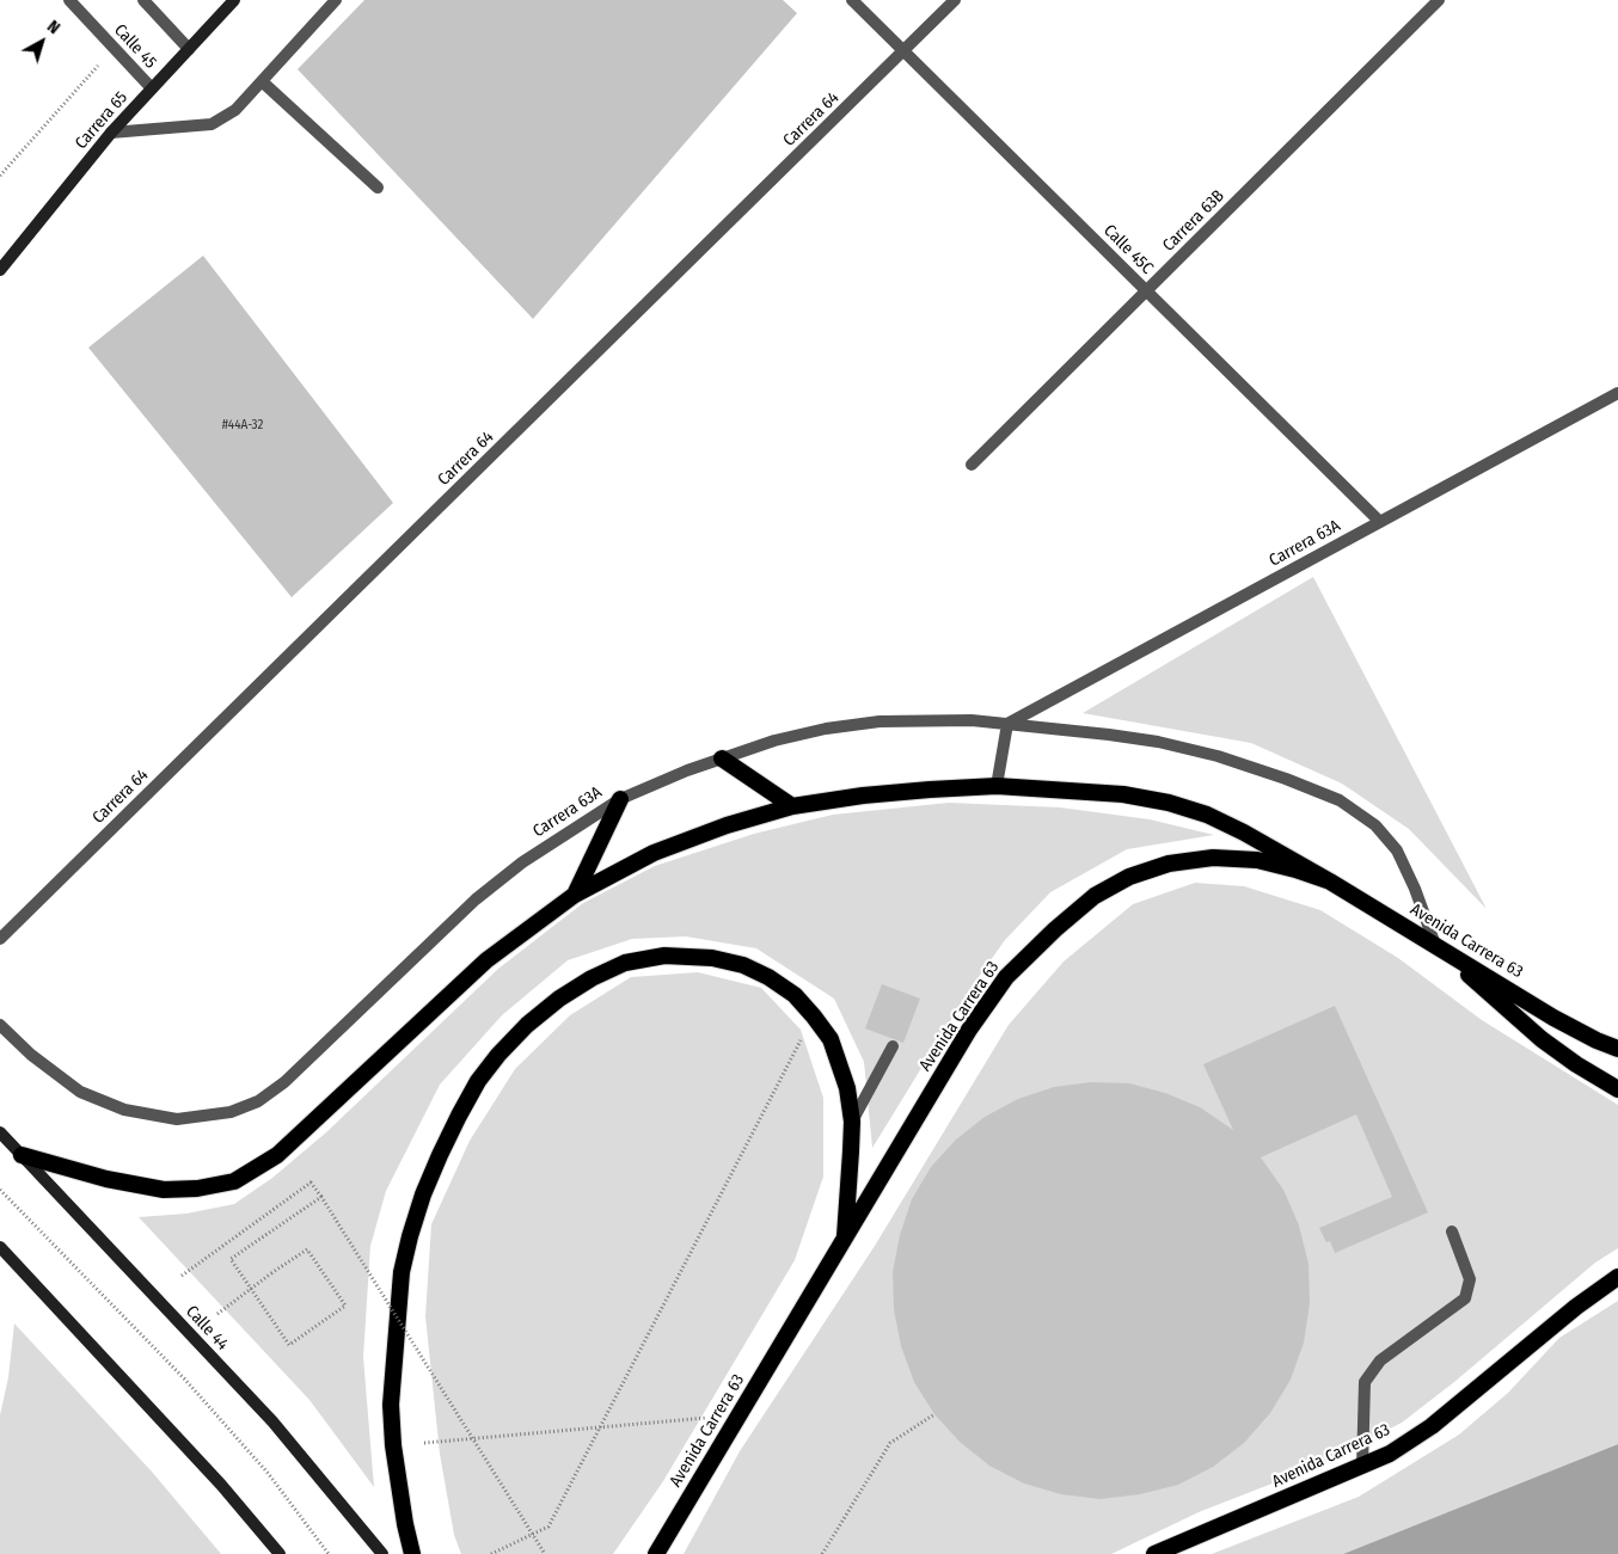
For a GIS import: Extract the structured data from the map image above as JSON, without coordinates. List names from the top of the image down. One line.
{"streets":{"highway":["Avenida Carrera 63"],"main road":["Carrera 65","Calle 44"],"street":["Calle 45","Carrera 64","Carrera 63B","Calle 45C","Carrera 63A"]},"crossings":[["Calle 45","Carrera 65"],["Carrera 64","Calle 45C"],["Carrera 63B","Calle 45C"],["Calle 45C","Carrera 63A"],["Carrera 63A","Avenida Carrera 63"]],"house_numbers":["#44A-32"],"north":"top right"}
